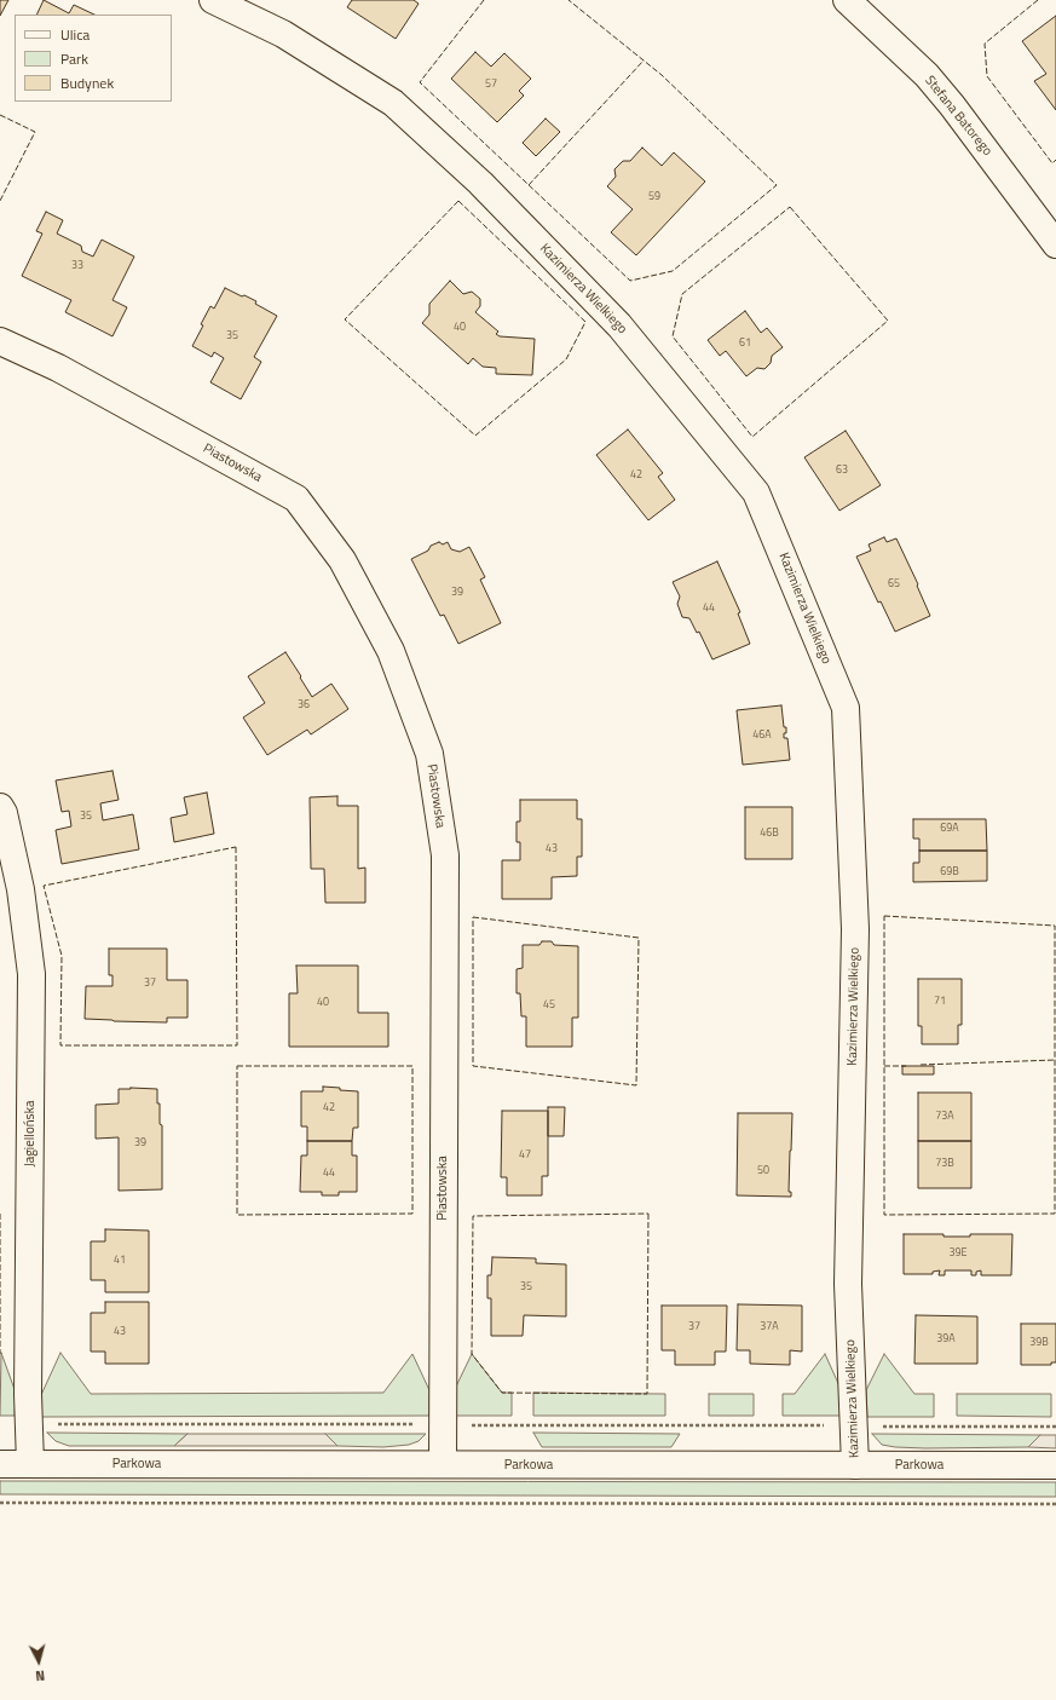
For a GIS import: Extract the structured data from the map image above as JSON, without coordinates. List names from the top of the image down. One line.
{"streets":{"street":["Stefana Batorego","Kazimierza Wielkiego","Piastowska","Jagiellońska","Parkowa"]},"crossings":[["Kazimierza Wielkiego","Parkowa"],["Piastowska","Parkowa"],["Jagiellońska","Parkowa"]],"house_numbers":["57","59","33","40","35","61","63","42","65","39","44","36","46A","35","69A","46B","43","69B","37","71","40","45","42","73A","39","47","73B","50","44","39E","41","35","37","37A","43","39A","39B"],"legend":["Ulica","Park","Budynek"],"north":"bottom"}
